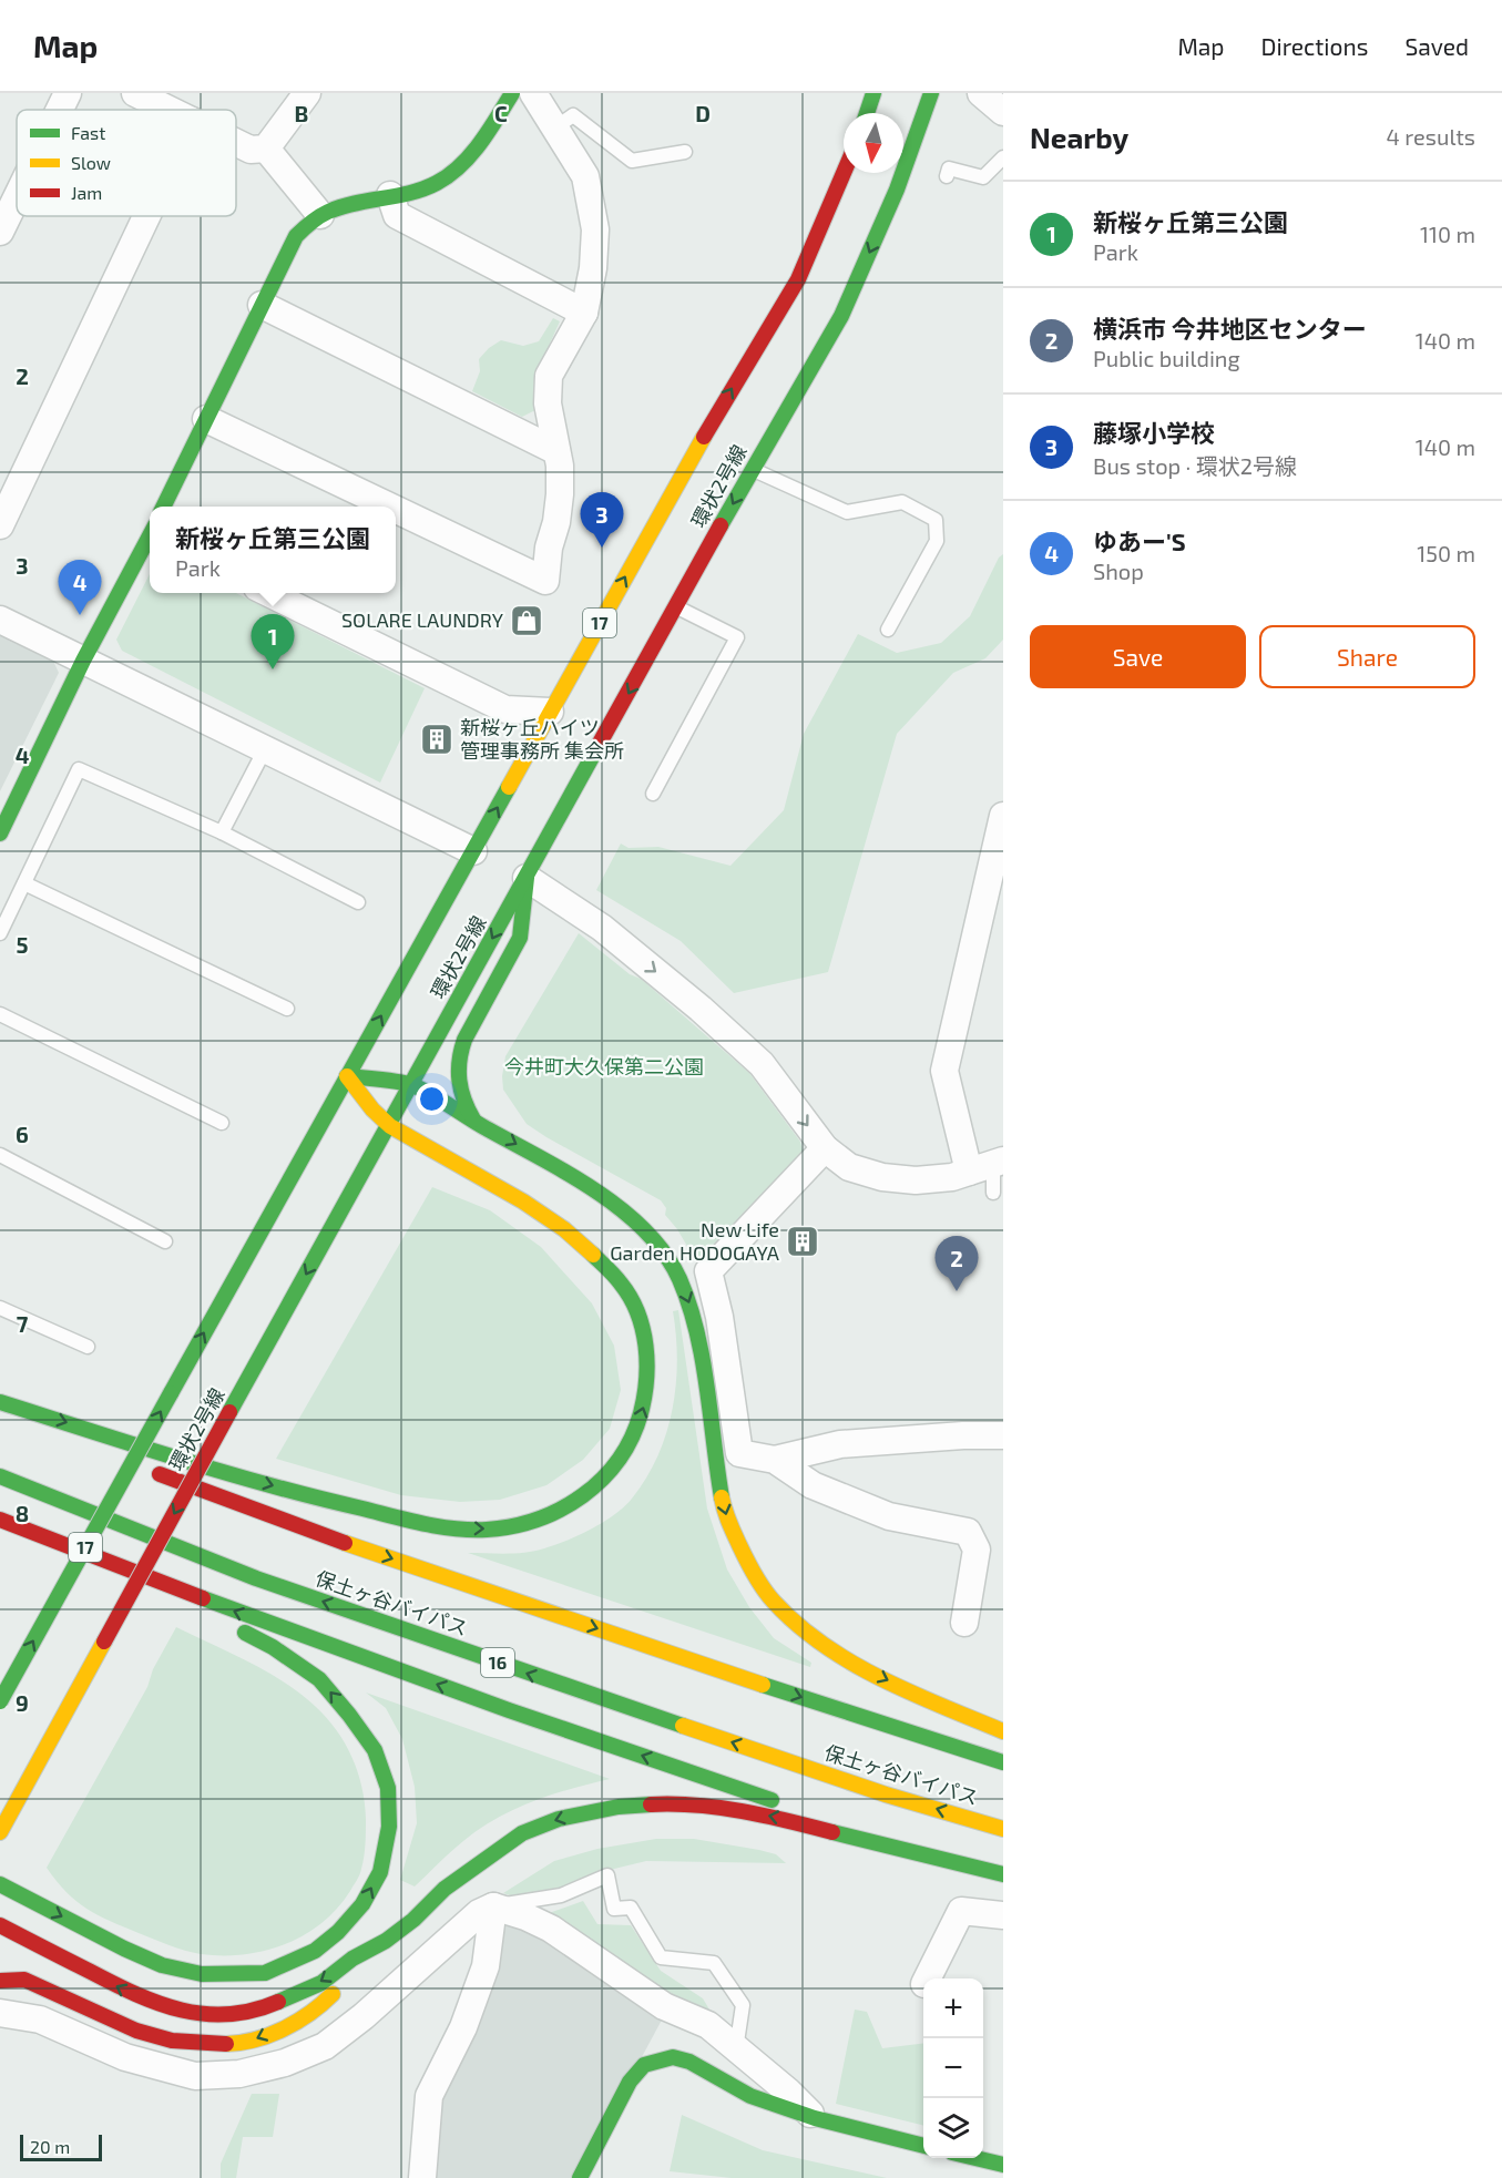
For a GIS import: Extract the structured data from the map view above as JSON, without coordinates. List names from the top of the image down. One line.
{"streets":{"main road":["環状2号線","17","保土ヶ谷バイパス","16"]},"parks":["今井町大久保第二公園"],"places":{"shop":["SOLARE LAUNDRY"],"building":["新桜ヶ丘ハイツ 管理事務所 集会所","New Life Garden HODOGAYA"]},"legend":["Fast","Slow","Jam"],"scale_bar":"20 m","north":"bottom","page":{"header":"Map","nav":["Map","Directions","Saved"],"heading":["Nearby","4 results"],"list":[{"mark":"1","name":"新桜ヶ丘第三公園","note":"Park","value":"110 m"},{"mark":"2","name":"横浜市 今井地区センター","note":"Public building","value":"140 m"},{"mark":"3","name":"藤塚小学校","note":"Bus stop · 環状2号線","value":"140 m"},{"mark":"4","name":"ゆあー'S","note":"Shop","value":"150 m"}],"pins":["3","4","1","2"],"popup":["新桜ヶ丘第三公園","Park"],"buttons":["Save","Share"],"map_buttons":["+","−"],"scale":"20 m"},"grid":{"columns":["B","C","D"],"rows":["2","3","4","5","6","7","8","9"]}}
